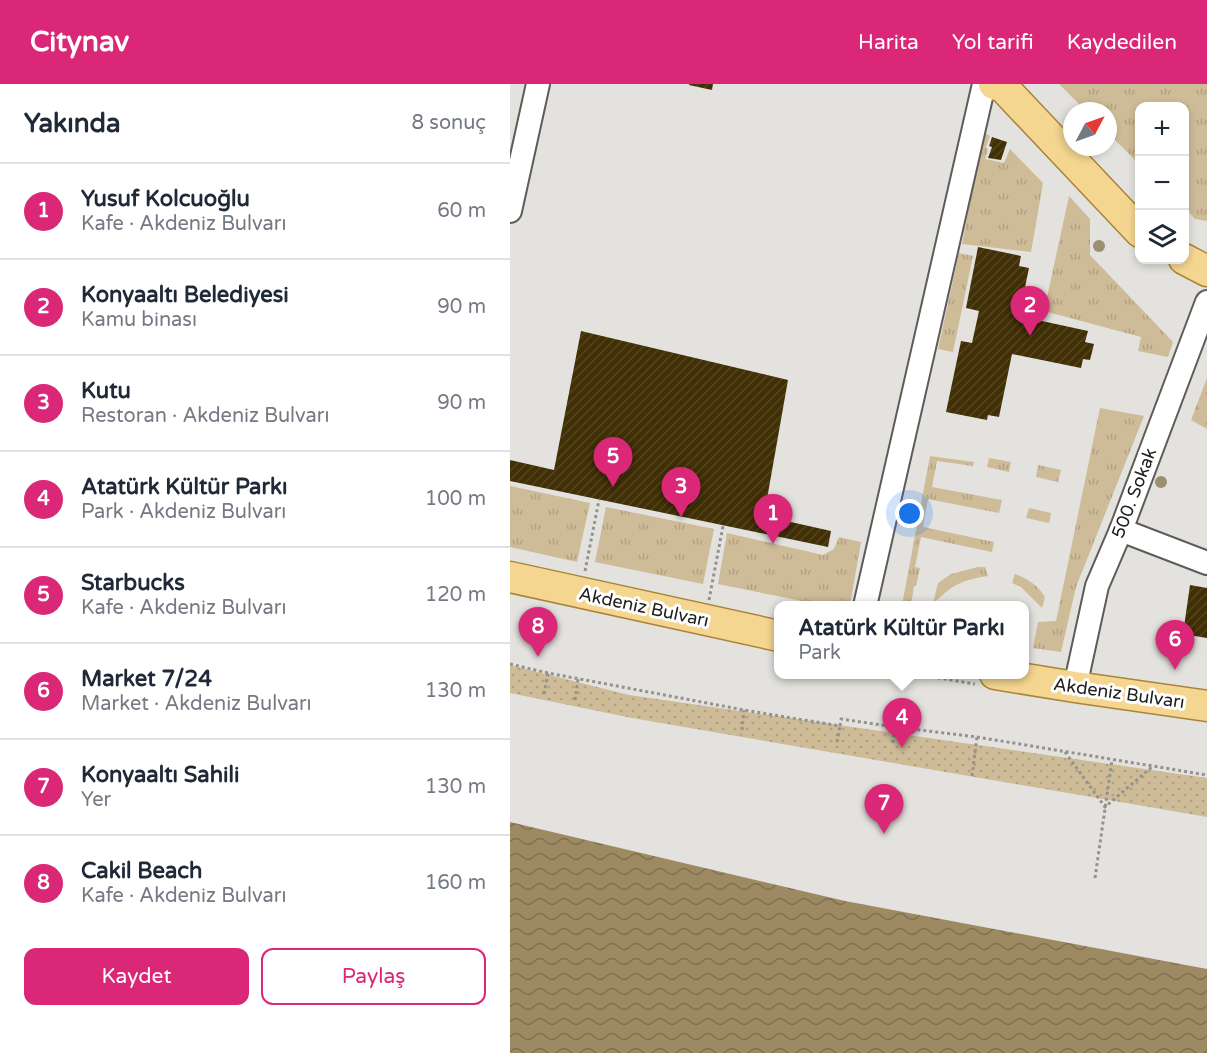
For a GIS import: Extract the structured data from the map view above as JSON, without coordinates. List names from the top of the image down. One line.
{"streets":{"main road":["Akdeniz Bulvarı"],"street":["500. Sokak"]},"crossings":[["500. Sokak","Akdeniz Bulvarı"]],"north":"top right","page":{"header":"Citynav","nav":["Harita","Yol tarifi","Kaydedilen"],"heading":["Yakında","8 sonuç"],"map_buttons":["+","−"],"list":[{"mark":"1","name":"Yusuf Kolcuoğlu","note":"Kafe · Akdeniz Bulvarı","value":"60 m"},{"mark":"2","name":"Konyaaltı Belediyesi","note":"Kamu binası","value":"90 m"},{"mark":"3","name":"Kutu","note":"Restoran · Akdeniz Bulvarı","value":"90 m"},{"mark":"4","name":"Atatürk Kültür Parkı","note":"Park · Akdeniz Bulvarı","value":"100 m"},{"mark":"5","name":"Starbucks","note":"Kafe · Akdeniz Bulvarı","value":"120 m"},{"mark":"6","name":"Market 7/24","note":"Market · Akdeniz Bulvarı","value":"130 m"},{"mark":"7","name":"Konyaaltı Sahili","note":"Yer","value":"130 m"},{"mark":"8","name":"Cakil Beach","note":"Kafe · Akdeniz Bulvarı","value":"160 m"}],"pins":["2","5","3","1","8","6","4","7"],"popup":["Atatürk Kültür Parkı","Park"],"buttons":["Kaydet","Paylaş"]}}
